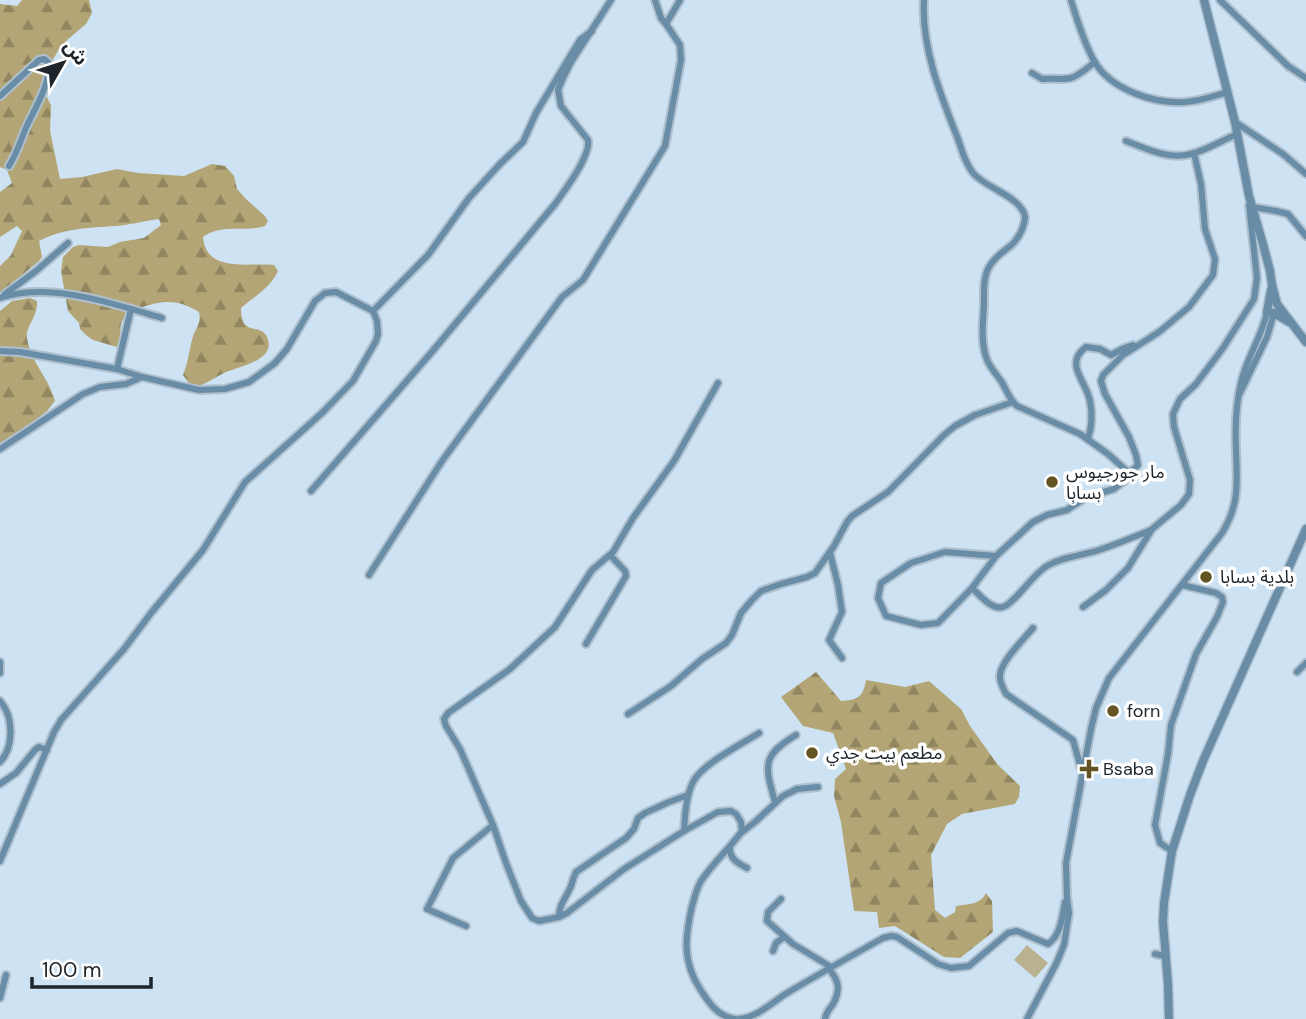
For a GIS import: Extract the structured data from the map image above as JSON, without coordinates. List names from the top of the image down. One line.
{"places":{"other":["مار جورجيوس بسابا","بلدية بسابا","forn","مطعم بيت جدي"],"health":["Bsaba"]},"scale_bar":"100 m","north":"top right"}
